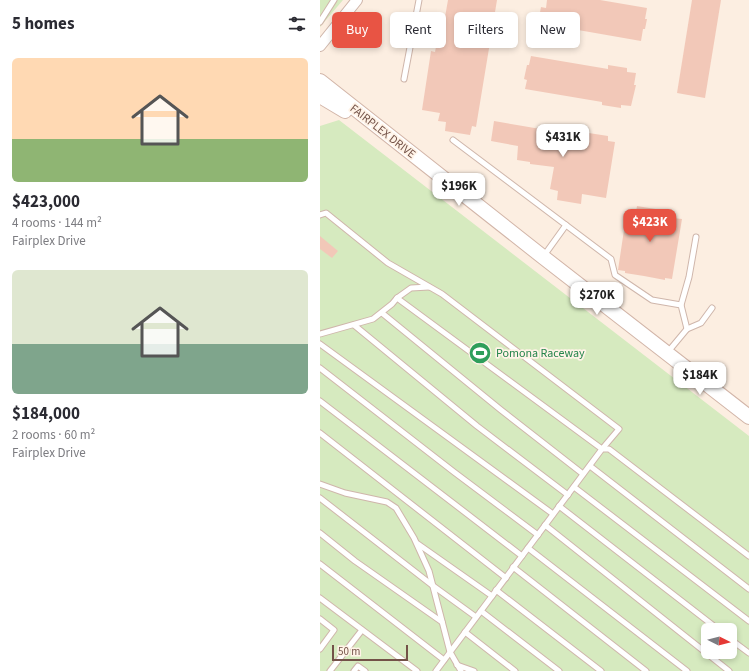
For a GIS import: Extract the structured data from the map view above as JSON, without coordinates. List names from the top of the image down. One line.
{"streets":{"street":["FAIRPLEX DRIVE"]},"places":{"sports":["Pomona Raceway"]},"scale_bar":"50 m","north":"right","page":{"heading":"5 homes","chip":["Buy","Rent","Filters","New"],"list":[{"name":"$423,000","note":"4 rooms · 144 m² · Fairplex Drive"},{"name":"$184,000","note":"2 rooms · 60 m² · Fairplex Drive"}],"price":["$431K","$196K","$423K","$270K","$184K"],"scale":"50 m"}}
